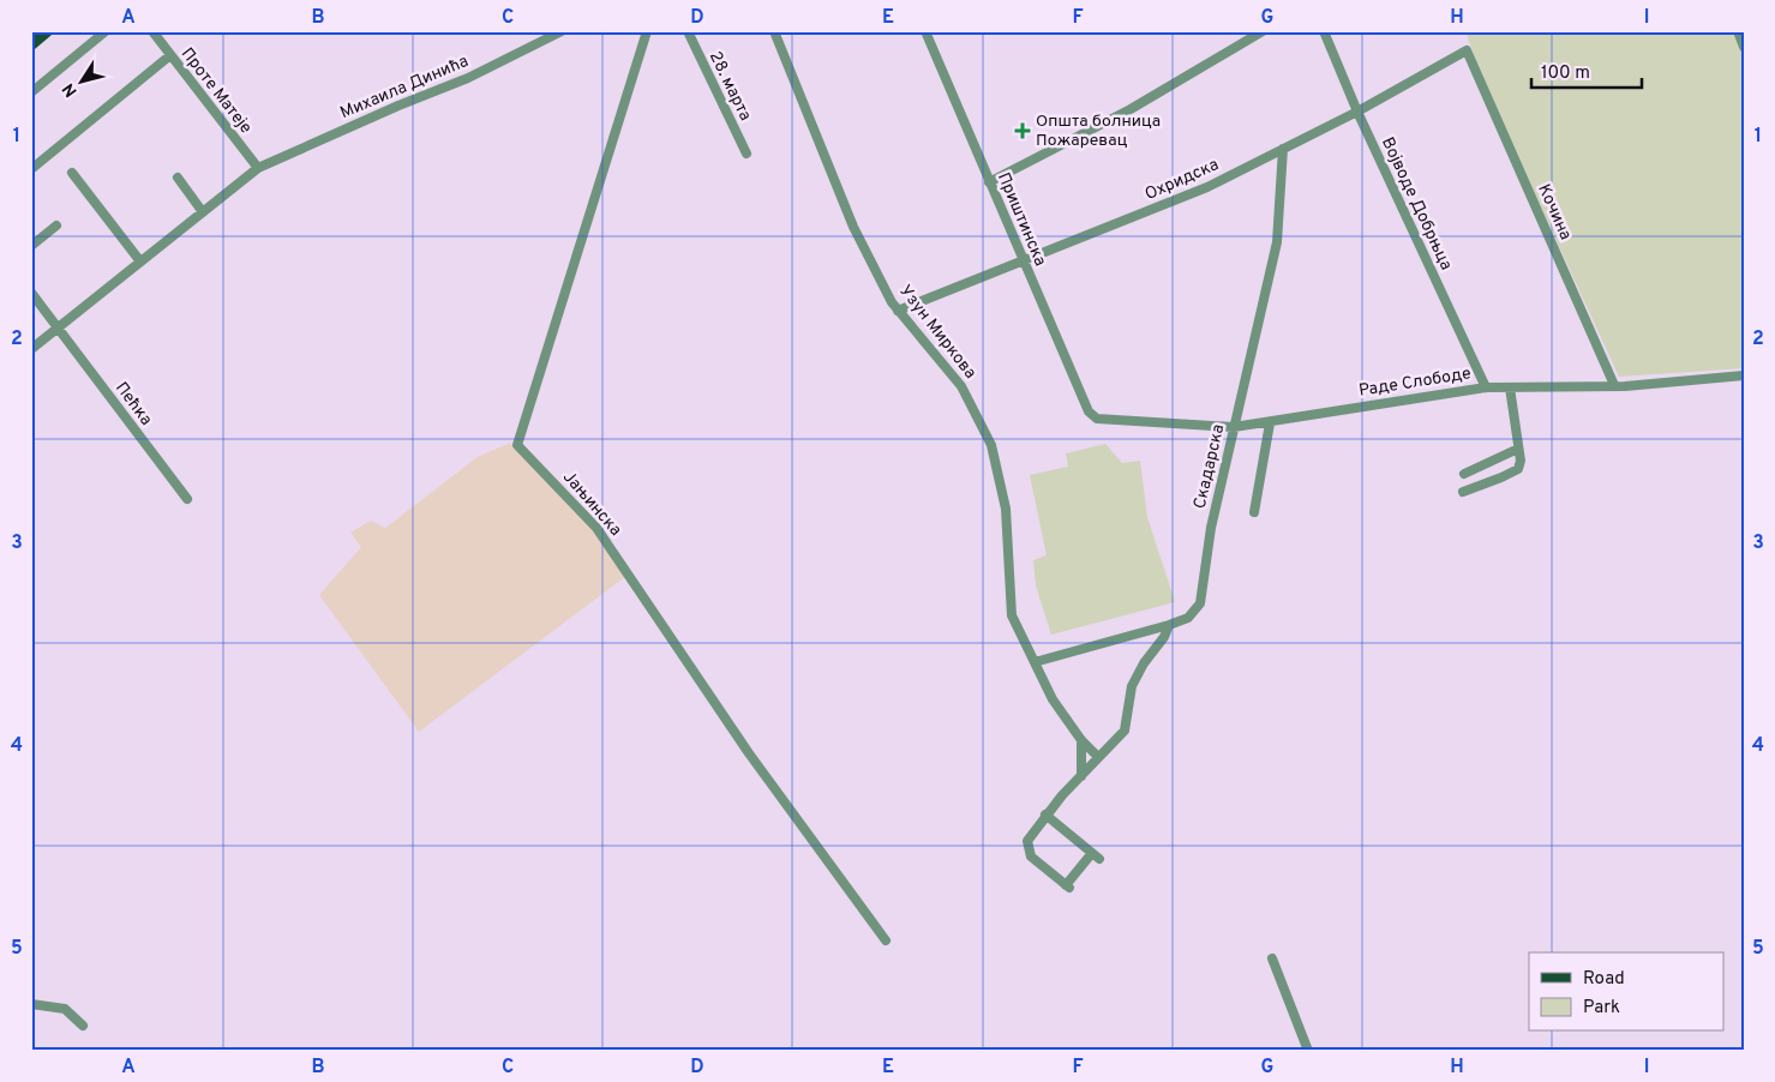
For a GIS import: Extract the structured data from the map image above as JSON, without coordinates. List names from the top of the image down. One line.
{"streets":{"street":["28. марта","Михаила Динића","Проте Матеје","Охридска","Војводе Добрњца","Кочина","Приштинска","Узун Миркова","Раде Слободе","Пећка","Скадарска","Јањинска"]},"crossings":[["Михаила Динића","Проте Матеје"],["Охридска","Војводе Добрњца"],["Охридска","Кочина"],["Охридска","Приштинска"],["Охридска","Узун Миркова"],["Охридска","Скадарска"],["Војводе Добрњца","Раде Слободе"],["Кочина","Раде Слободе"],["Приштинска","Раде Слободе"],["Узун Миркова","Скадарска"],["Раде Слободе","Скадарска"]],"places":{"health":["Општа болница Пожаревац"]},"legend":["Road","Park"],"scale_bar":"100 m","north":"bottom left","grid":{"columns":["A","B","C","D","E","F","G","H","I"],"rows":["1","2","3","4","5"]}}
